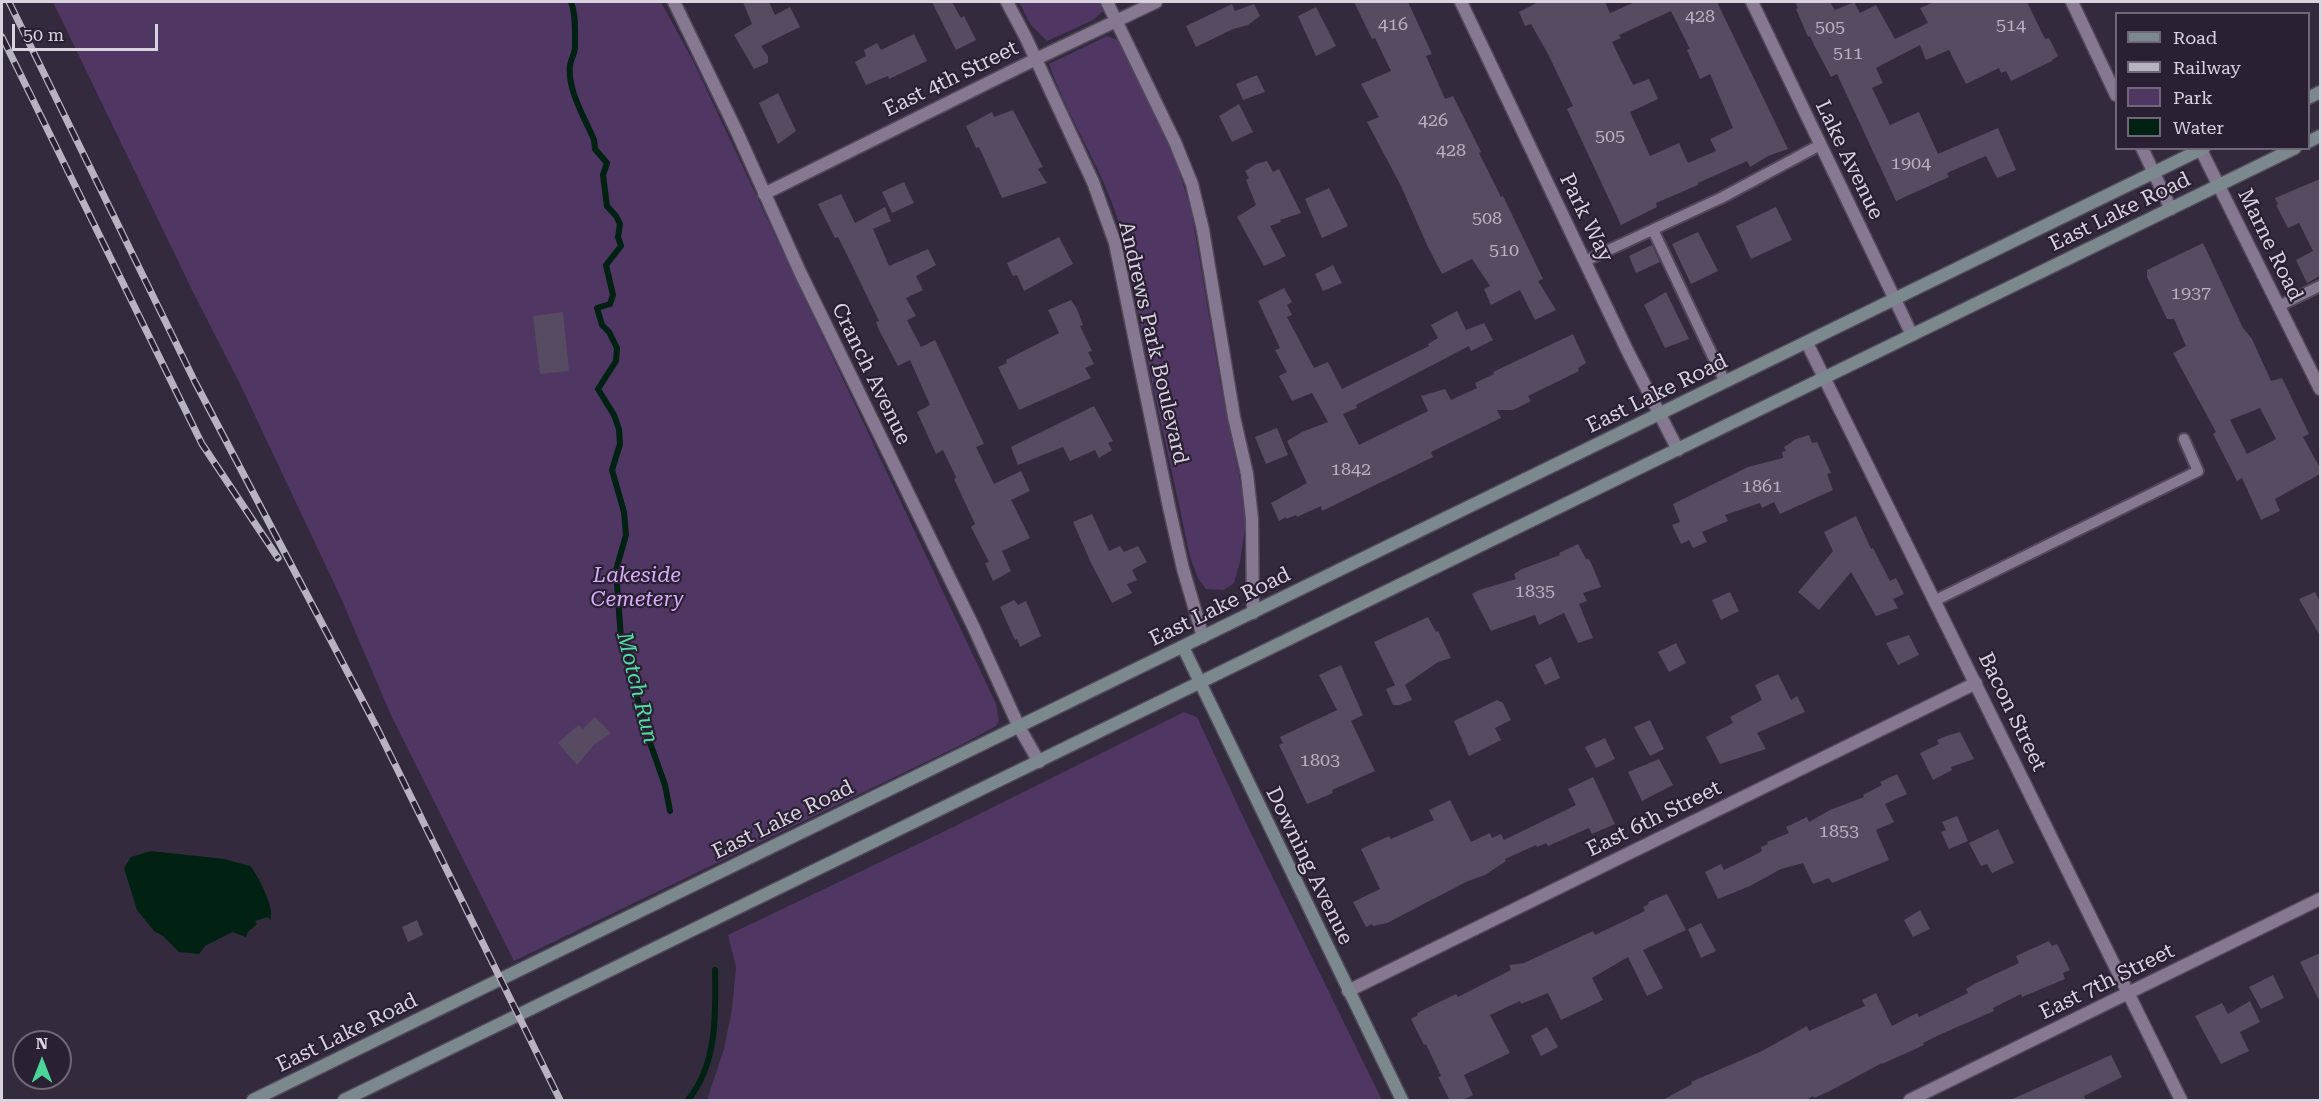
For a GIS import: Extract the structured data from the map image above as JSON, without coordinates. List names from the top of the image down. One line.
{"streets":{"main road":["East Lake Road","Downing Avenue"],"street":["East 4th Street","Lake Avenue","Park Way","Marne Road","Andrews Park Boulevard","Cranch Avenue","Bacon Street","East 6th Street","East 7th Street"]},"crossings":[["East 4th Street","Andrews Park Boulevard"],["East 4th Street","Cranch Avenue"],["Lake Avenue","East Lake Road"],["East Lake Road","Park Way"],["East Lake Road","Marne Road"],["East Lake Road","Andrews Park Boulevard"],["East Lake Road","Cranch Avenue"],["East Lake Road","Bacon Street"],["East Lake Road","Downing Avenue"],["Bacon Street","East 6th Street"],["Bacon Street","East 7th Street"],["East 6th Street","Downing Avenue"]],"water":["Motch Run"],"parks":["Lakeside Cemetery"],"house_numbers":["428","416","514","505","511","426","505","428","1904","508","510","1937","1842","1861","1835","1803","1853"],"legend":["Road","Railway","Park","Water"],"scale_bar":"50 m","north":"top"}
